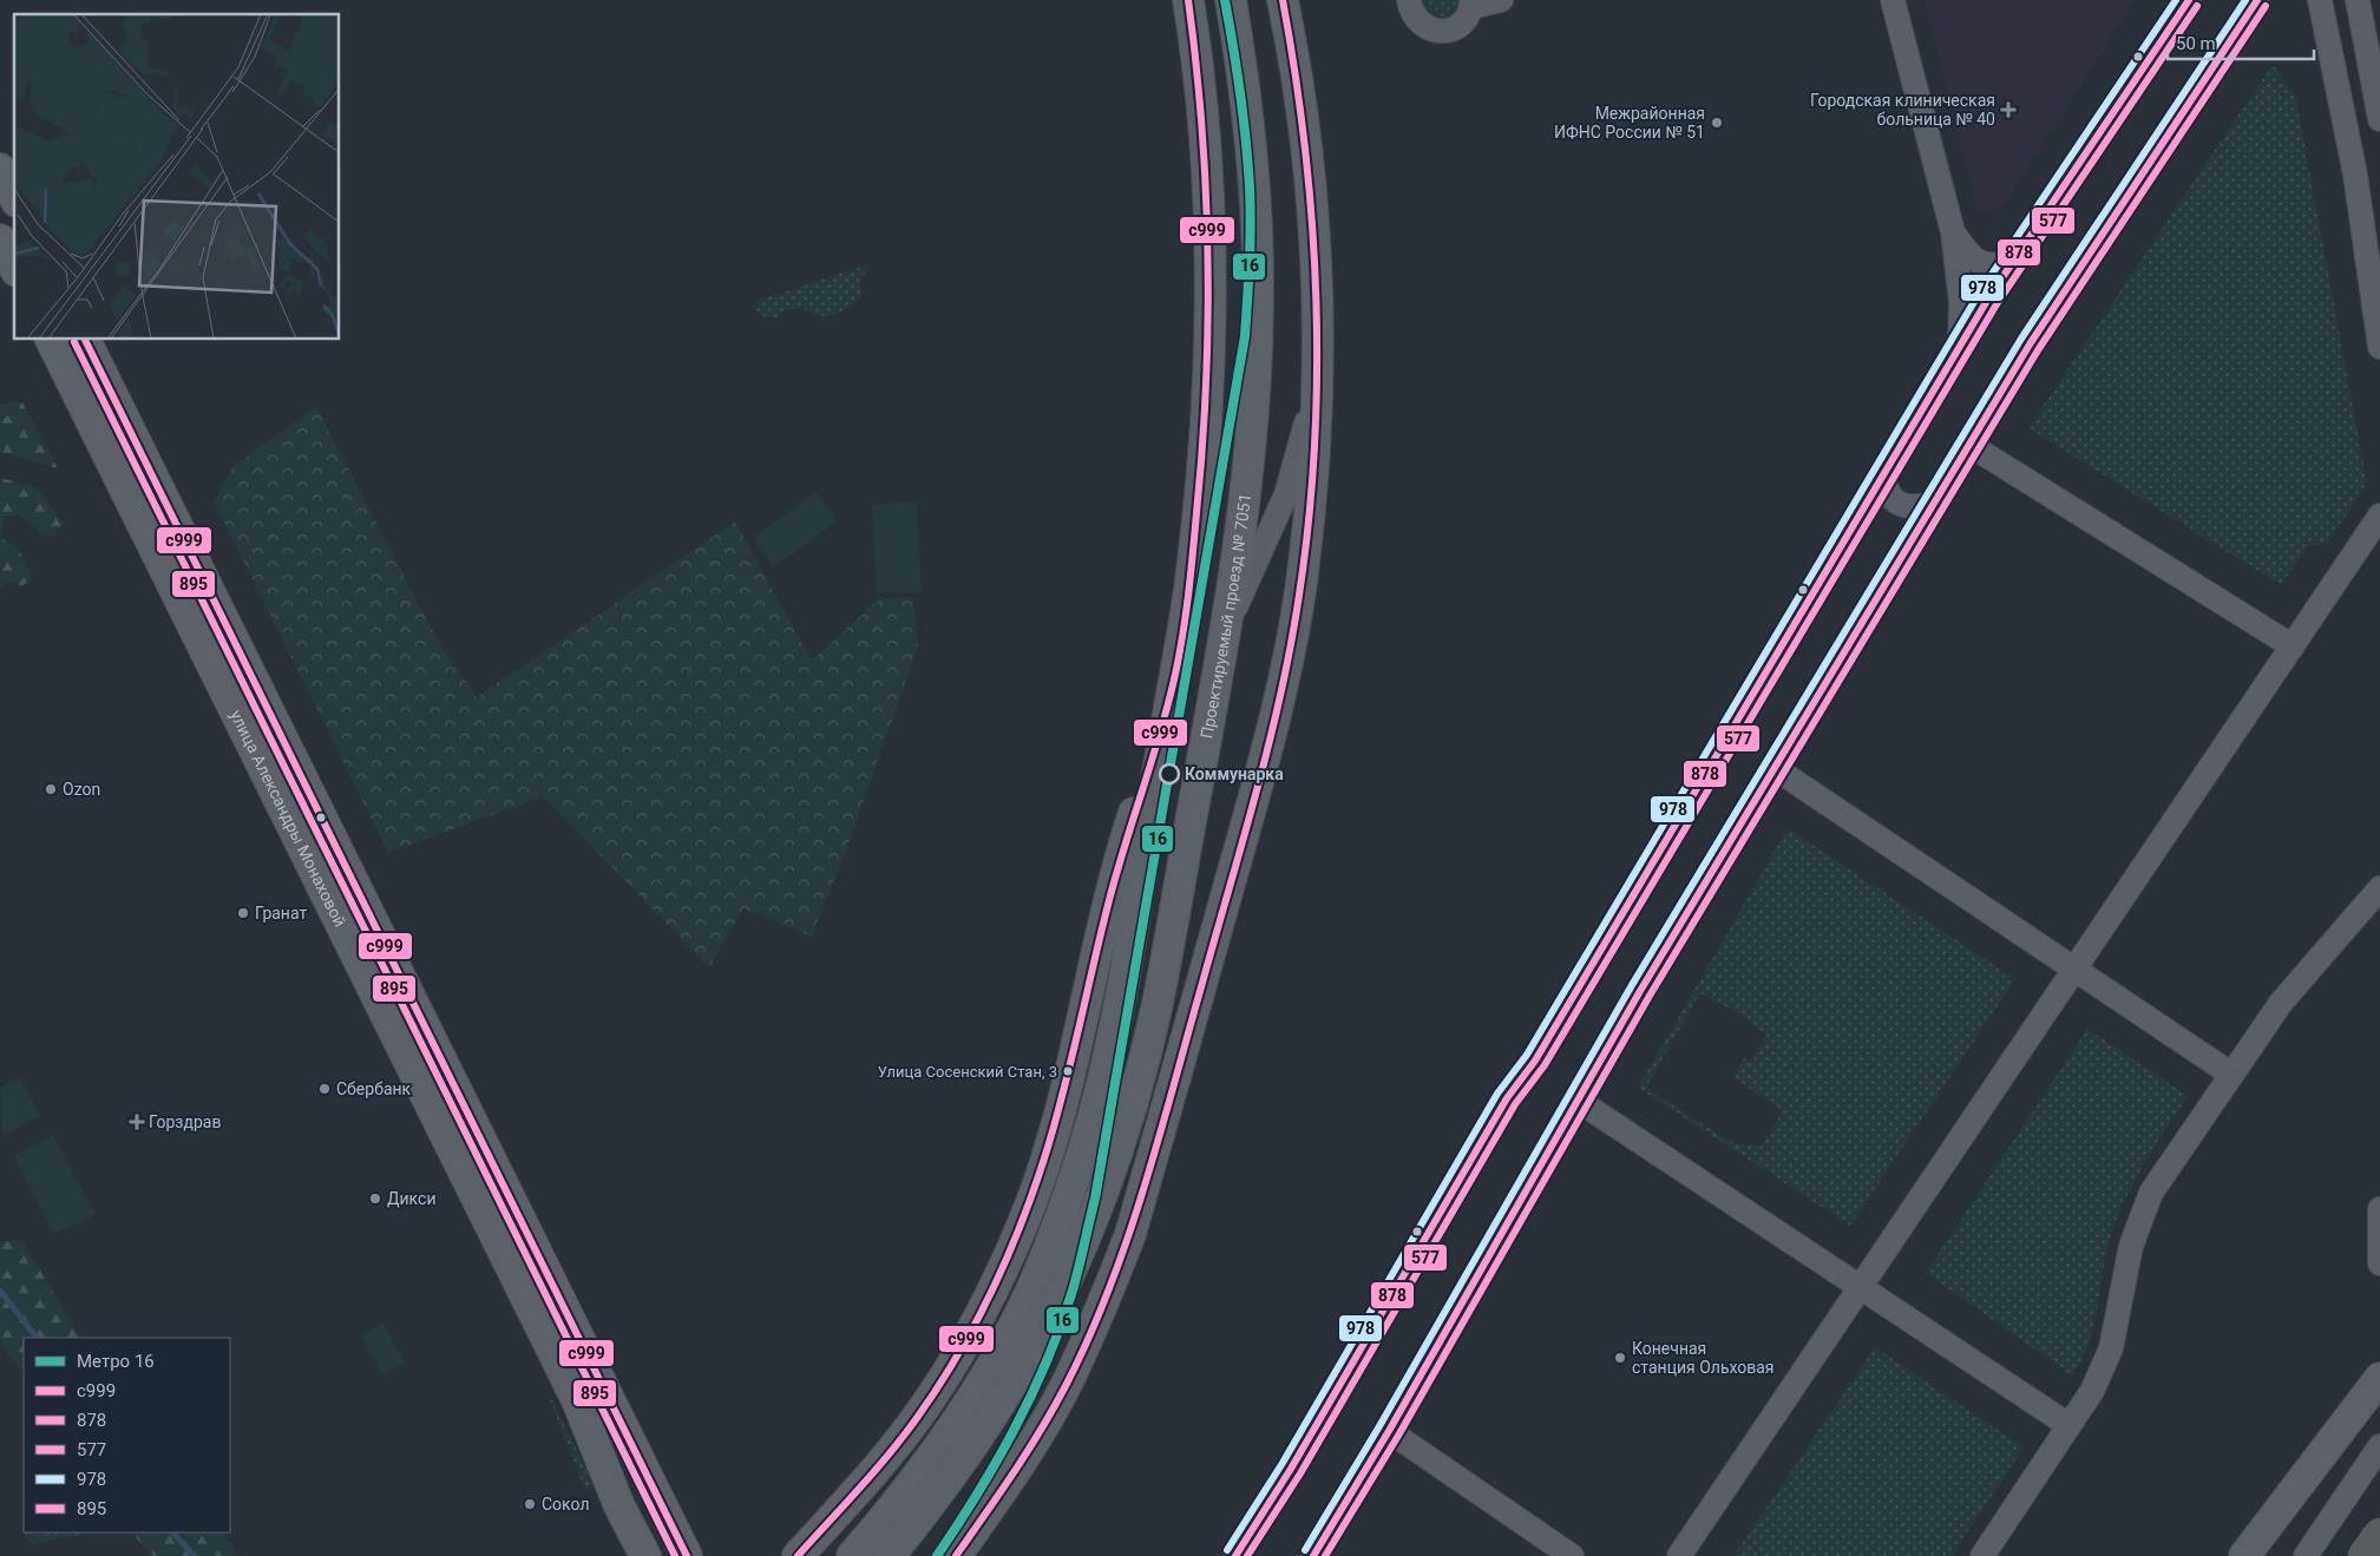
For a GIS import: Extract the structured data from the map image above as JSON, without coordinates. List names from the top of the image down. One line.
{"streets":{"main road":["Проектируемый проезд № 7051","улица Александры Монаховой"]},"places":{"health":["Городская клиническая больница № 40","Горздрав"],"other":["Межрайонная ИФНС России № 51","Коммунарка","Ozon","Гранат","Улица Сосенский Стан, 3","Сбербанк","Дикси","Конечная станция Ольховая","Сокол"]},"lines":["metro line 16","transit line с999","transit line 878","transit line 978","transit line 577","transit line 895"],"legend":["Метро 16","с999","878","577","978","895"],"scale_bar":"50 m"}
